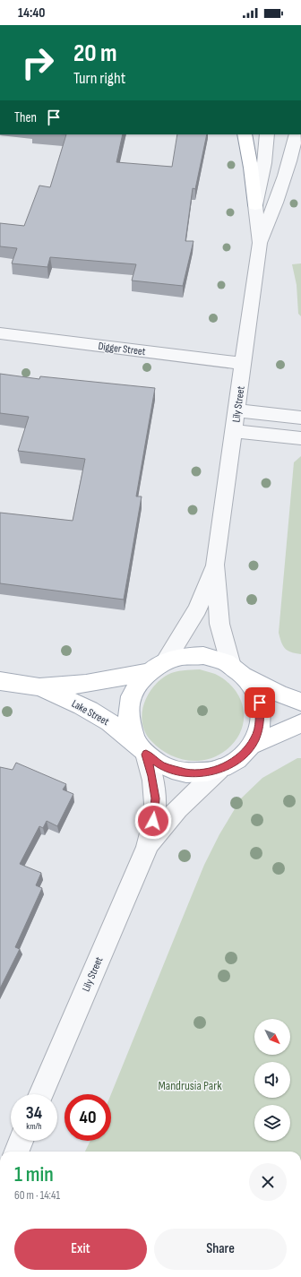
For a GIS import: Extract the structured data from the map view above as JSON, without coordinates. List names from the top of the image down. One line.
{"streets":{"main road":["Lake Street"],"street":["Digger Street","Lily Street"]},"crossings":[["Digger Street","Lily Street"],["Lily Street","Lake Street"]],"parks":["Mandrusia Park"],"north":"bottom right","page":{"status":"14:40","turn":["20 m","Turn right"],"then":"Then","speed":"34 km/h","limit":"40","heading":["1 min","60 m · 14:41"],"buttons":["Exit","Share"]}}
